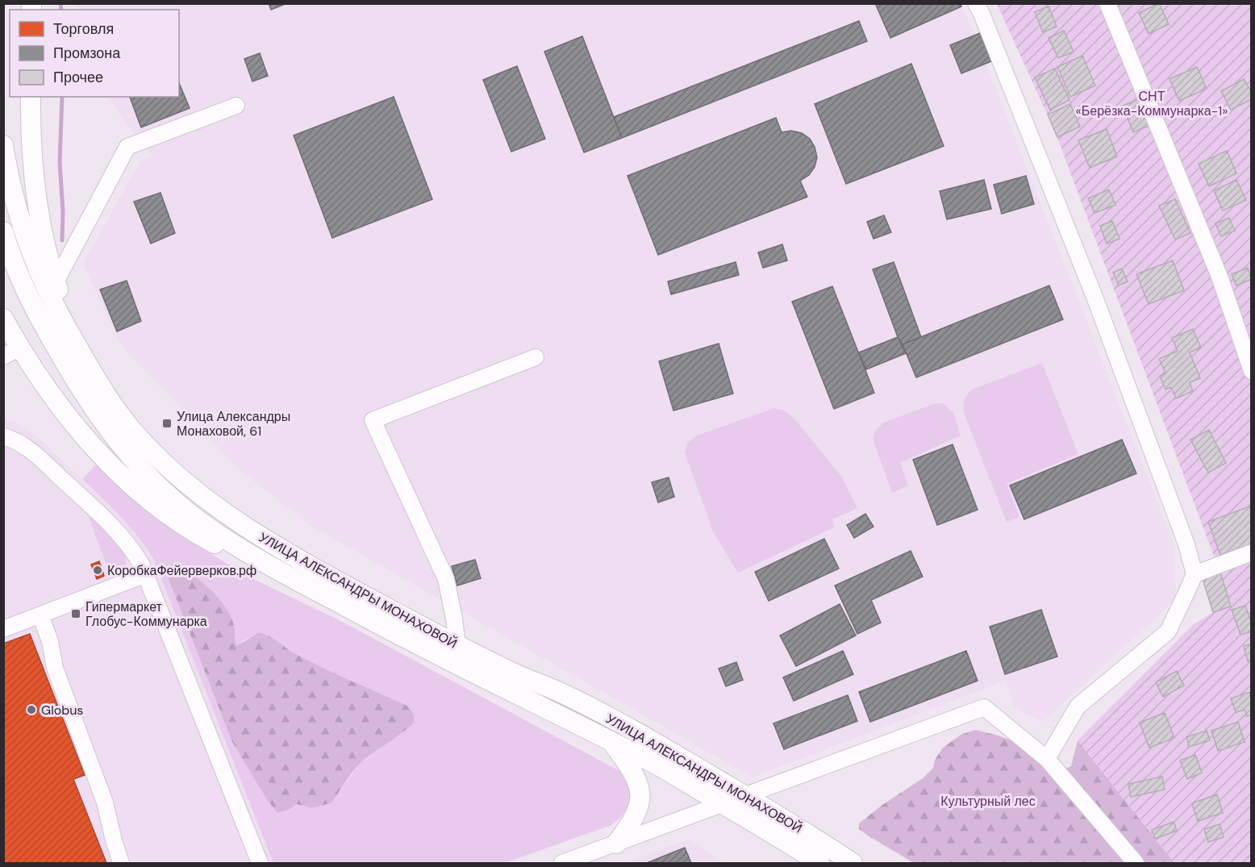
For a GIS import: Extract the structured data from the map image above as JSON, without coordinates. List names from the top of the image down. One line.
{"streets":{"main road":["УЛИЦА АЛЕКСАНДРЫ МОНАХОВОЙ"]},"parks":["СНТ «Берёзка-Коммунарка-1»","Культурный лес"],"places":{"transit":["Улица Александры Монаховой, 61","Гипермаркет Глобус-Коммунарка"],"other":["КоробкаФейерверков.рф","Globus"]},"legend":["Торговля","Промзона","Прочее"]}
